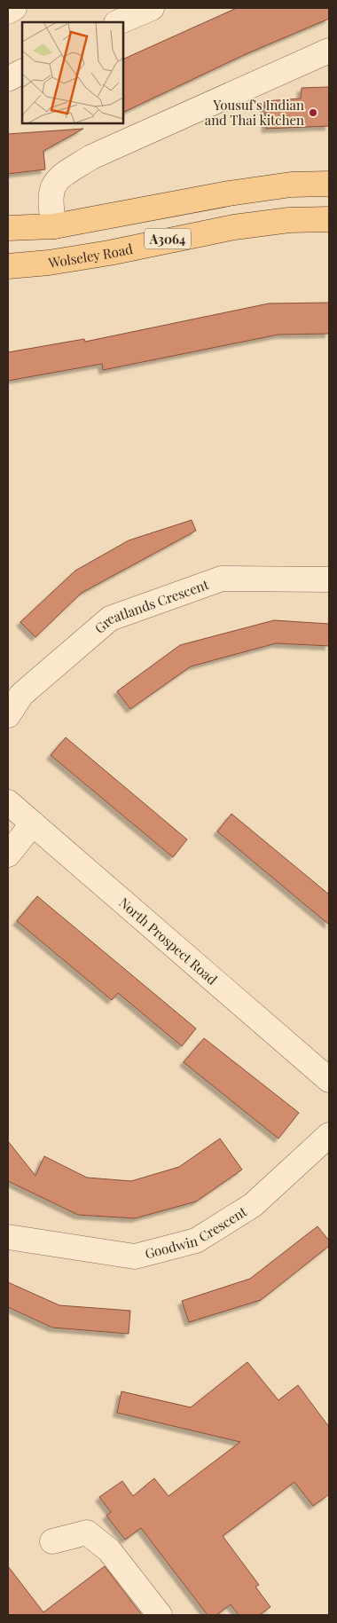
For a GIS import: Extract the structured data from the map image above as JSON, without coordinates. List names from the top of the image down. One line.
{"streets":{"main road":["A3064","Wolseley Road"],"street":["Greatlands Crescent","North Prospect Road","Goodwin Crescent"]},"places":["Yousuf's Indian and Thai kitchen"]}
